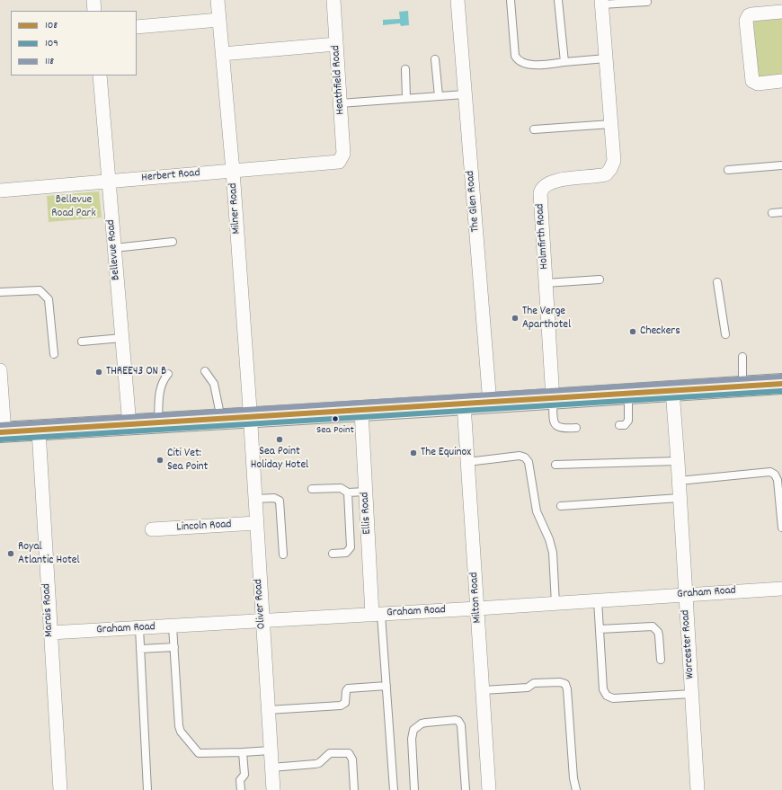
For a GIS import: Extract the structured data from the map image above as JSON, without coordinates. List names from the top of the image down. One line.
{"streets":{"street":["Heathfield Road","Herbert Road","The Glen Road","Milner Road","Holmfirth Road","Bellevue Road","Ellis Road","Lincoln Road","Graham Road","Milton Road","Oliver Road","Marais Road","Worcester Road"]},"crossings":[["Heathfield Road","Herbert Road"],["Herbert Road","Milner Road"],["Herbert Road","Bellevue Road"],["Milner Road","Oliver Road"],["Ellis Road","Graham Road"],["Lincoln Road","Oliver Road"],["Graham Road","Milton Road"],["Graham Road","Oliver Road"],["Graham Road","Marais Road"],["Graham Road","Worcester Road"]],"parks":["Bellevue Road Park"],"places":["The Verge Aparthotel","Checkers","THREE43 ON B","Sea Point","Sea Point Holiday Hotel","The Equinox","Citi Vet: Sea Point","Royal Atlantic Hotel"],"lines":["transit line 118","transit line 108","transit line 109"],"legend":["108","109","118"]}
